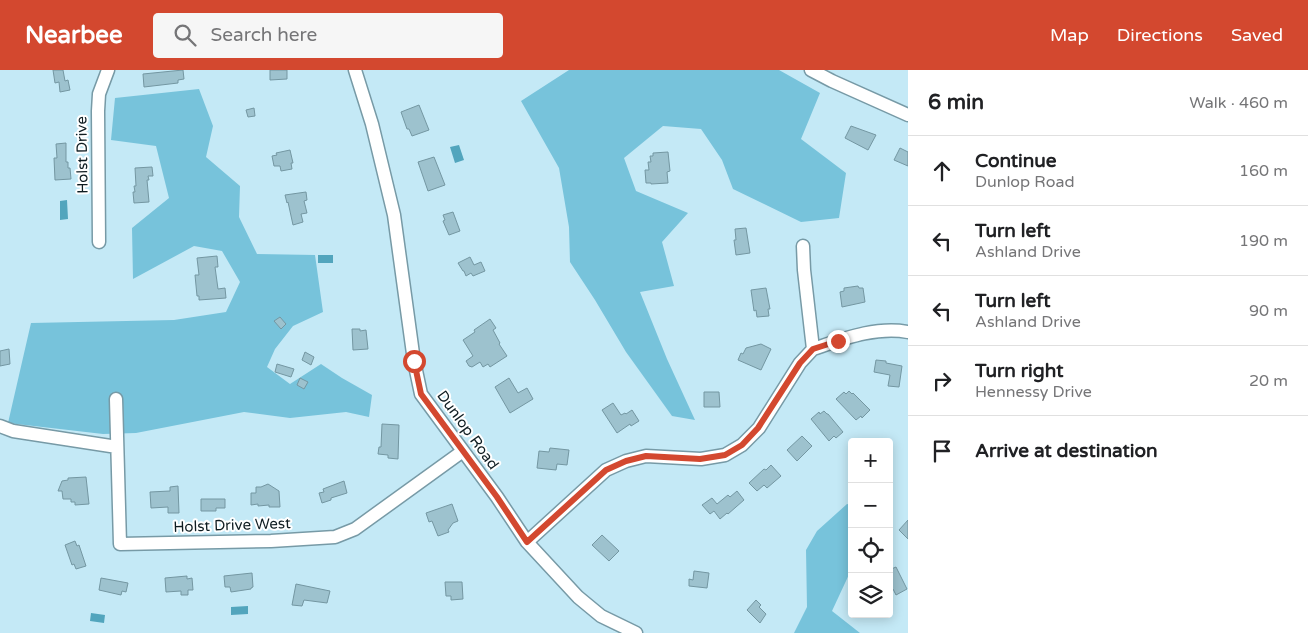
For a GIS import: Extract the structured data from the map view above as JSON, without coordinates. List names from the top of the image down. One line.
{"streets":{"street":["Holst Drive","Dunlop Road","Holst Drive West"]},"crossings":[["Dunlop Road","Holst Drive West"]],"page":{"header":"Nearbee","search":"Search here","nav":["Map","Directions","Saved"],"heading":["6 min","Walk · 460 m"],"list":[["Continue","Dunlop Road","160 m"],["Turn left","Ashland Drive","190 m"],["Turn left","Ashland Drive","90 m"],["Turn right","Hennessy Drive","20 m"],"Arrive at destination"],"map_buttons":["+","−"]}}
